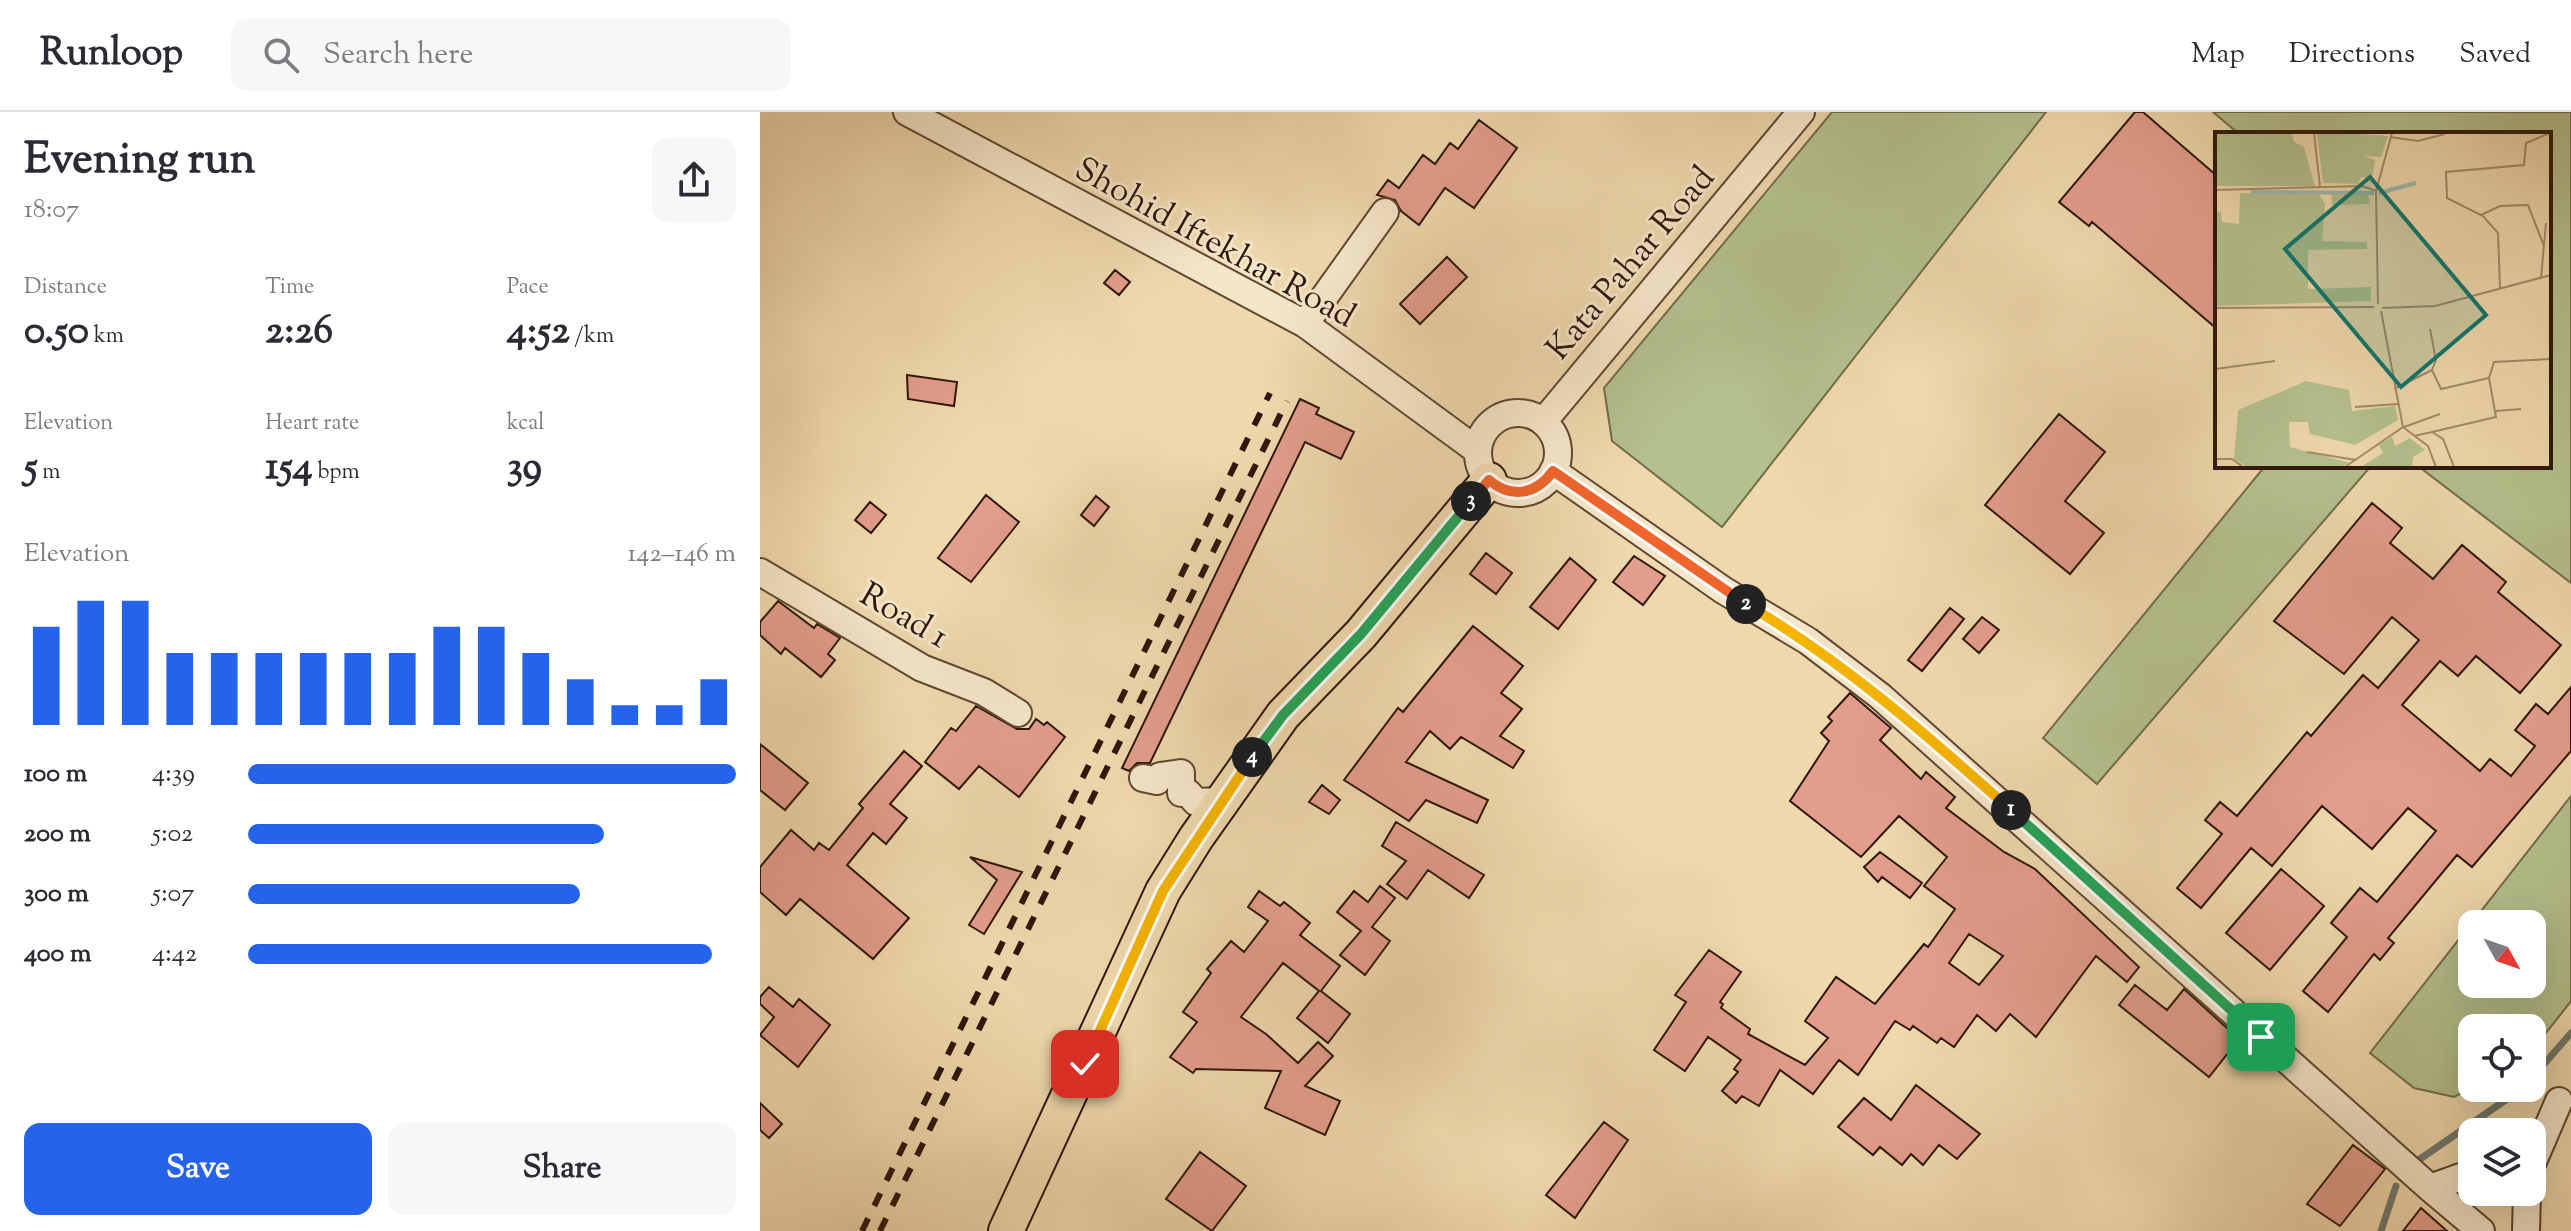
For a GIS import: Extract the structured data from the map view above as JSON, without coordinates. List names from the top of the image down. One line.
{"streets":{"street":["Shohid Iftekhar Road","Kata Pahar Road","Road 1"]},"crossings":[["Shohid Iftekhar Road","Kata Pahar Road"]],"north":"bottom right","page":{"header":"Runloop","search":"Search here","nav":["Map","Directions","Saved"],"heading":["Evening run","18:07"],"stats":[["Distance","0.50 km"],["Time","2:26"],["Pace","4:52 /km"],["Elevation","5 m"],["Heart rate","154 bpm"],["kcal","39"]],"pins":["3","2","4","1"],"chart":["Elevation","142–146 m"],"list":[{"name":"100 m","note":"4:39"},{"name":"200 m","note":"5:02"},{"name":"300 m","note":"5:07"},{"name":"400 m","note":"4:42"}],"buttons":["Save","Share"]}}
